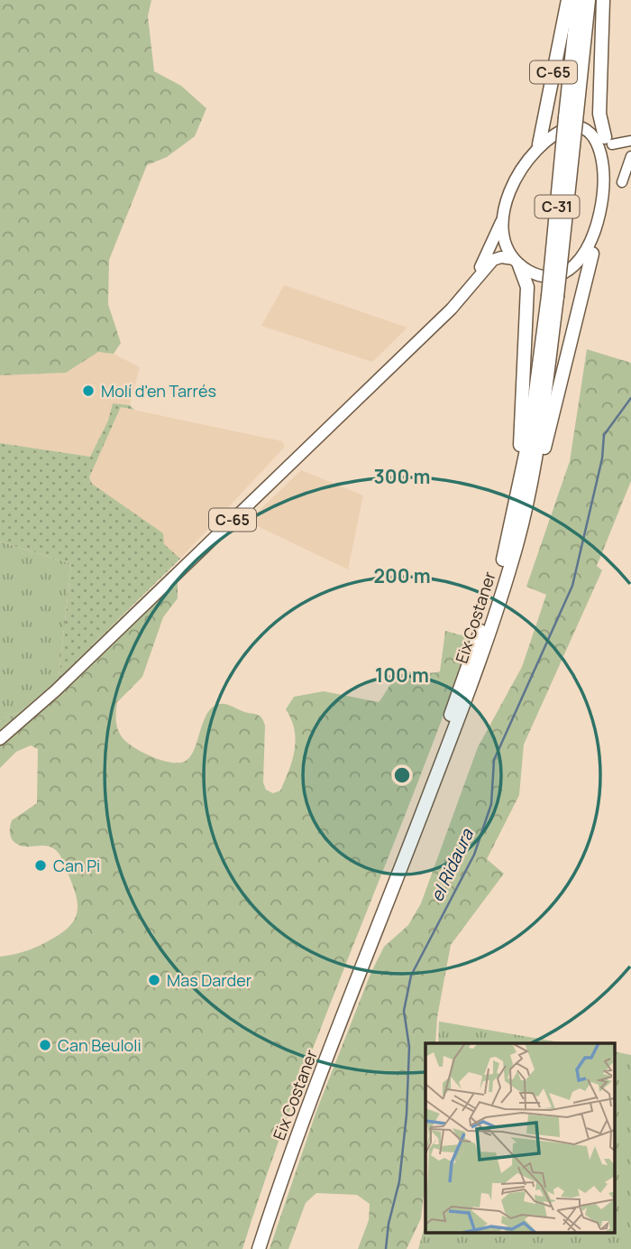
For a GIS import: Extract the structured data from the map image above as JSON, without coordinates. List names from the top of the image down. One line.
{"streets":{"highway":["C-65","C-31","Eix Costaner"]},"water":["el Ridaura"],"places":["Molí d'en Tarrés","Can Pi","Mas Darder","Can Beuloli"],"rings":["300 m","200 m","100 m"]}
